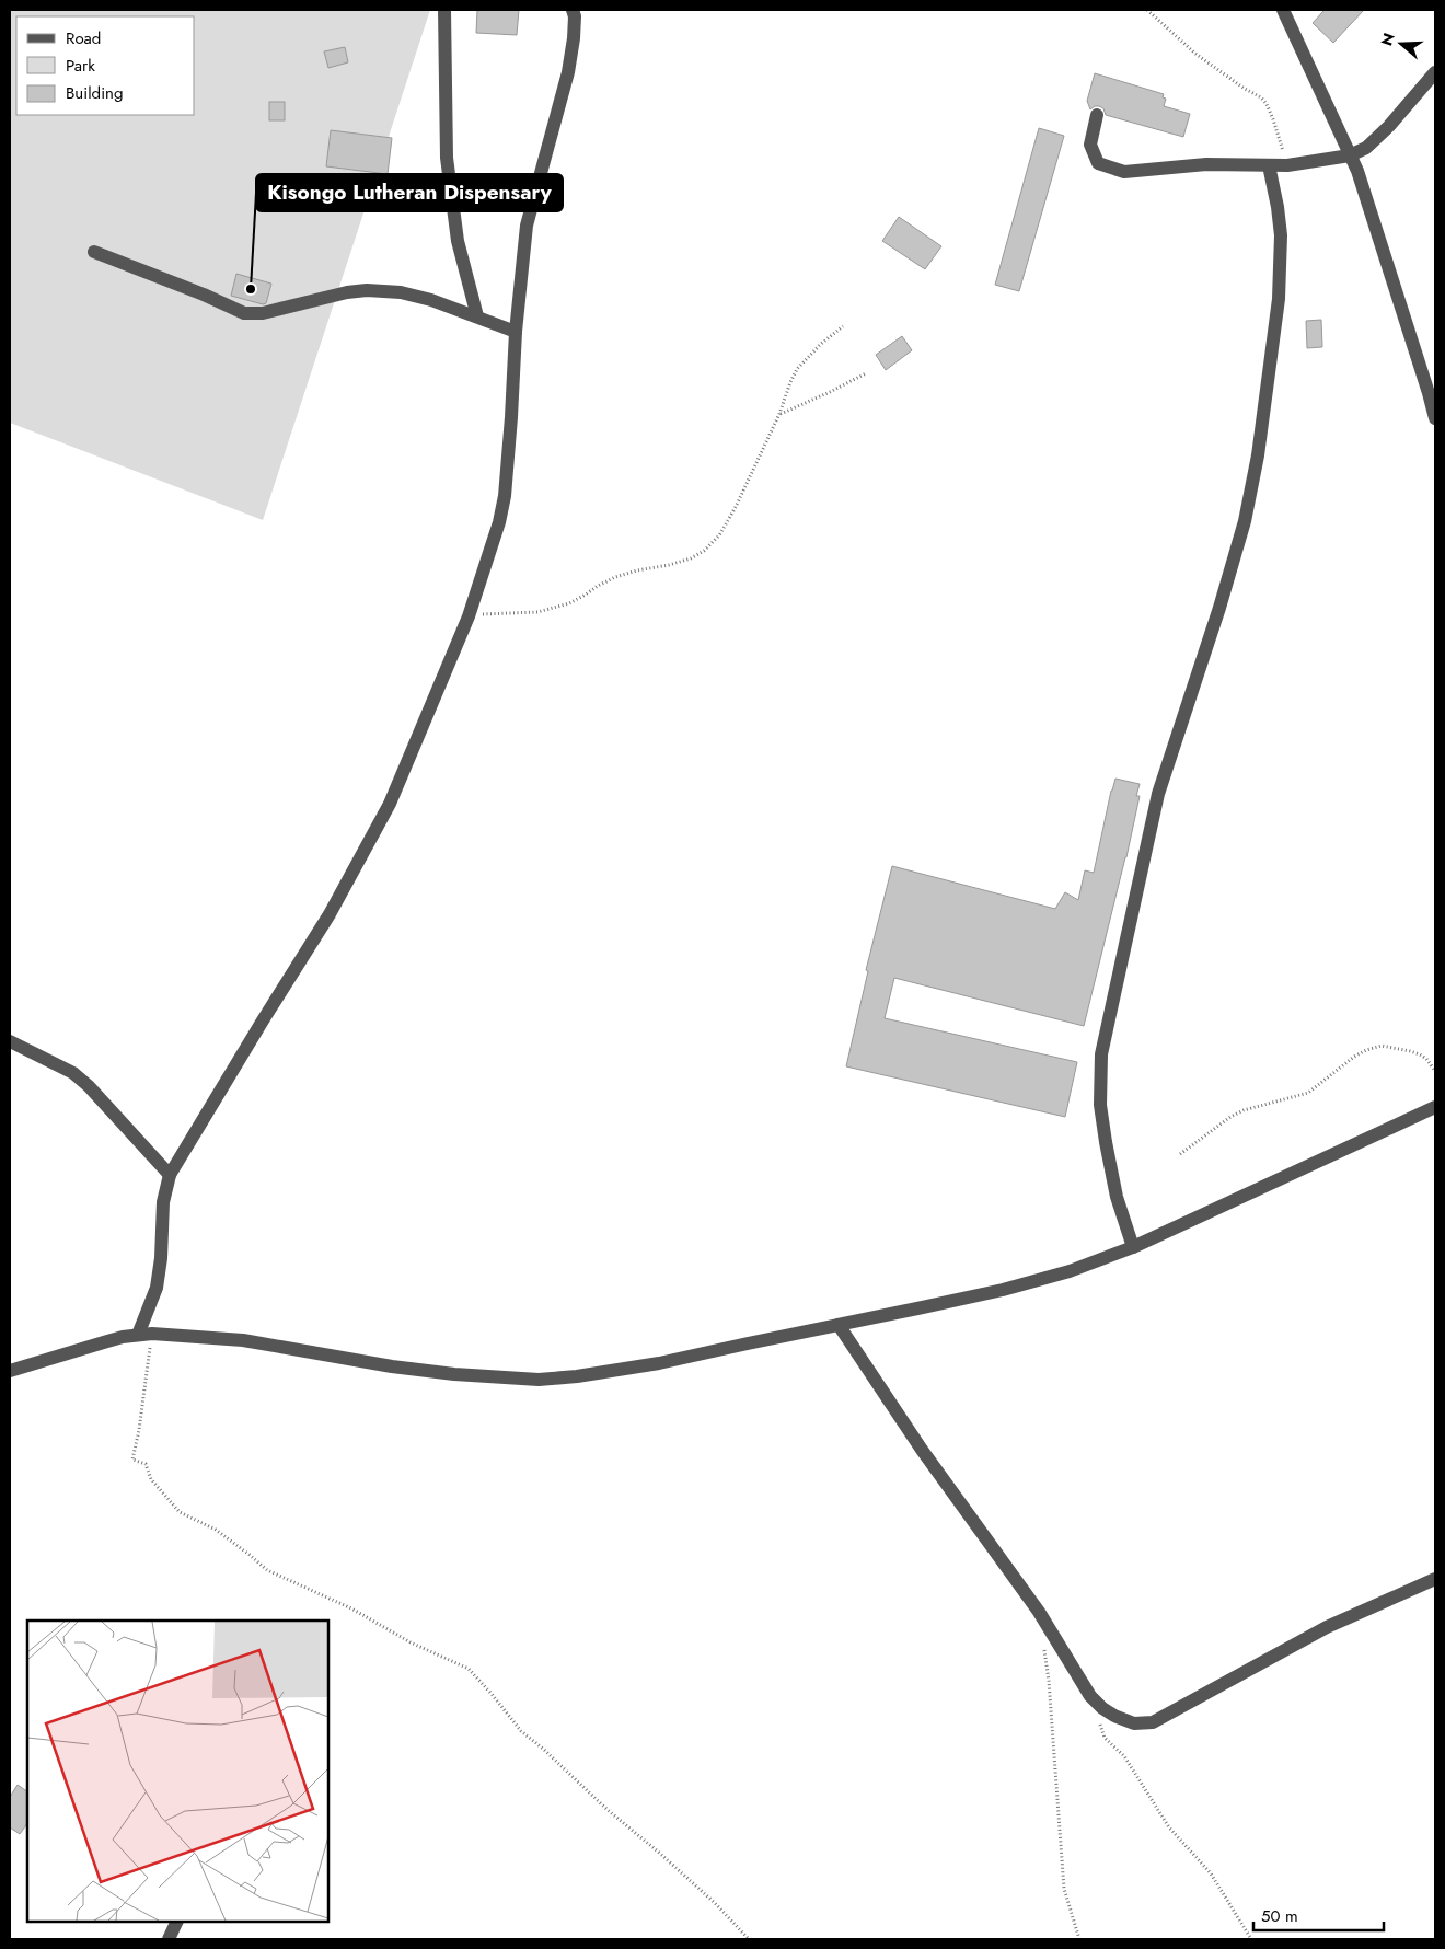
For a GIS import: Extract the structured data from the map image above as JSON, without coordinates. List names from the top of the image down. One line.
{"places":["Kisongo Lutheran Dispensary"],"legend":["Road","Park","Building"],"scale_bar":"50 m","north":"left"}
